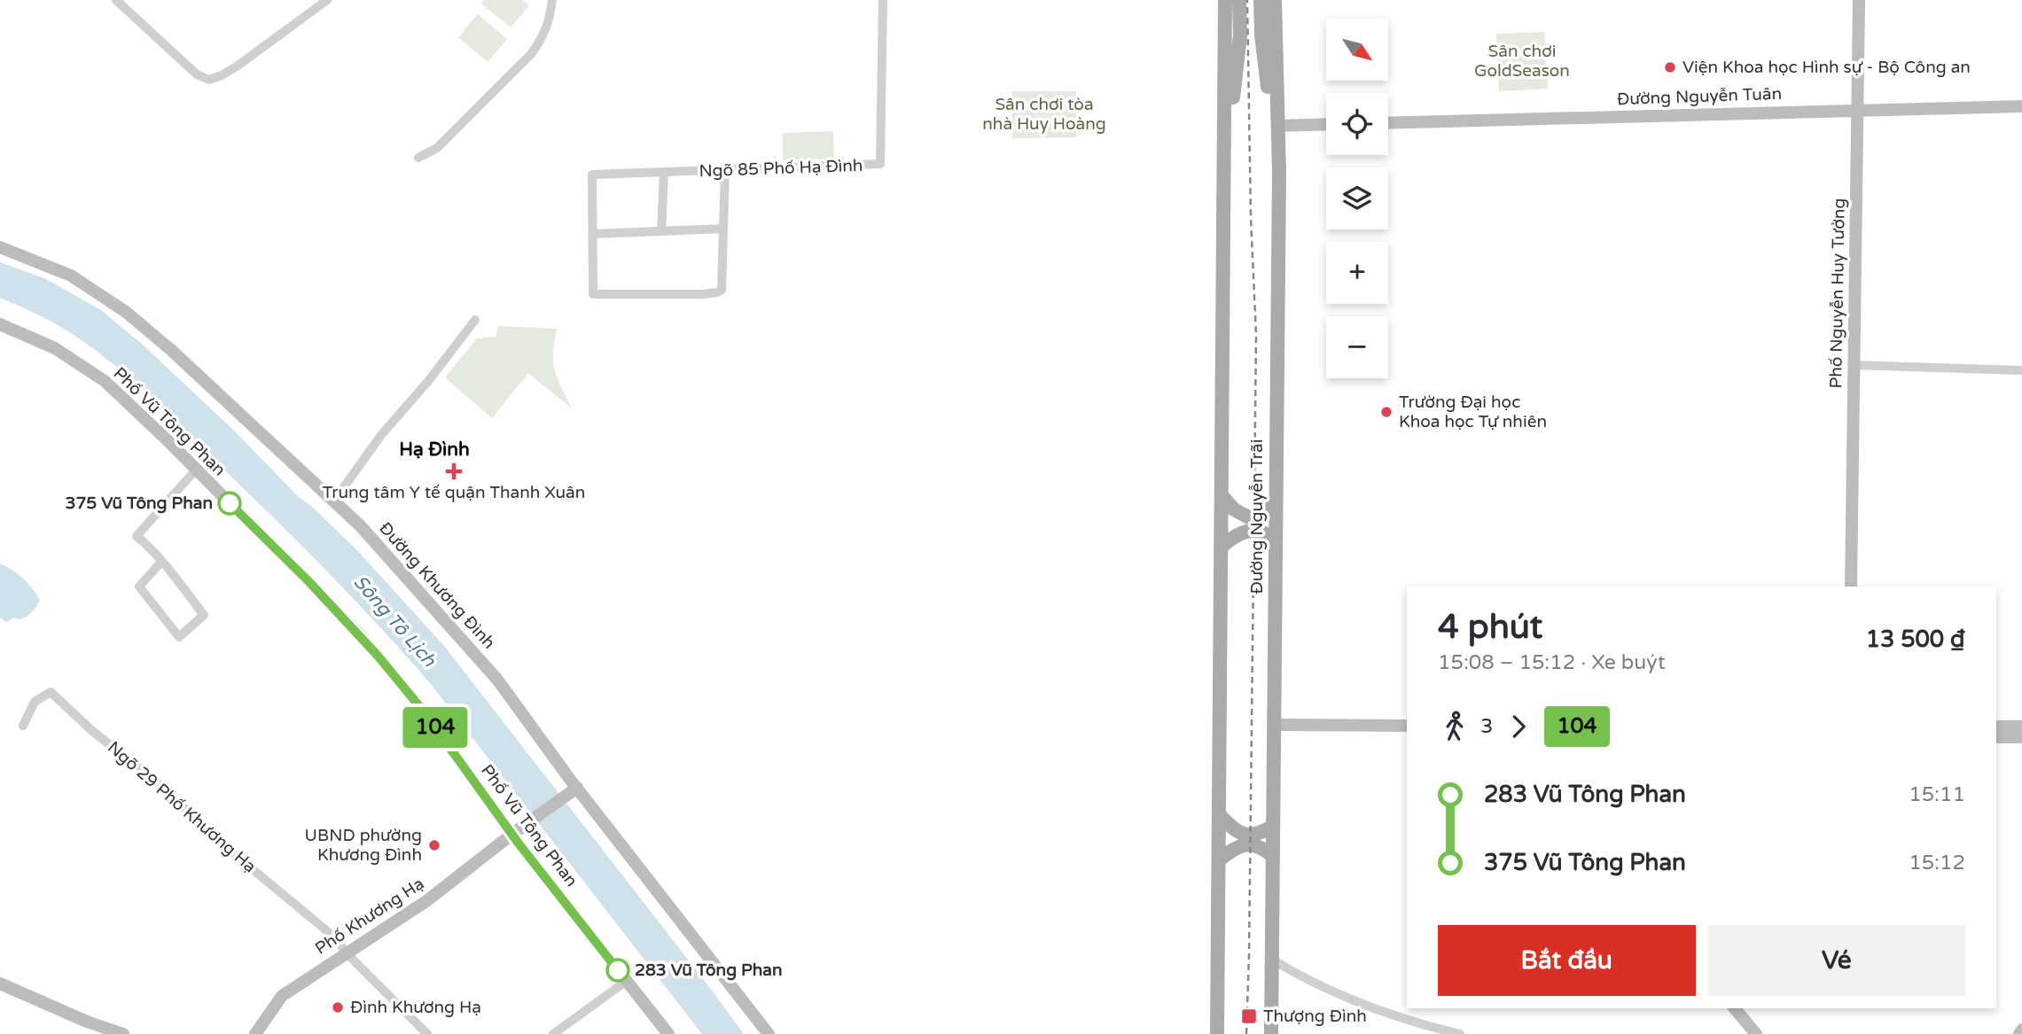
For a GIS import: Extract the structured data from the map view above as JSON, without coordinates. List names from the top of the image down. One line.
{"streets":{"main road":["Đường Nguyễn Tuân","Phố Nguyễn Huy Tưởng","Phố Vũ Tông Phan","Đường Nguyễn Trãi","Đường Khương Đình","Phố Khương Hạ"],"street":["Ngõ 85 Phố Hạ Đình","Ngõ 29 Phố Khương Hạ"]},"crossings":[["Đường Nguyễn Tuân","Phố Nguyễn Huy Tưởng"],["Phố Vũ Tông Phan","Phố Khương Hạ"],["Đường Khương Đình","Phố Khương Hạ"],["Ngõ 29 Phố Khương Hạ","Phố Khương Hạ"]],"districts":["Hạ Đình"],"water":["Sông Tô Lịch"],"parks":["Sân chơi GoldSeason","Sân chơi tòa nhà Huy Hoàng"],"places":{"other":["Viện Khoa học Hình sự - Bộ Công an","Trường Đại học Khoa học Tự nhiên","375 Vũ Tông Phan","UBND phường Khương Đình","283 Vũ Tông Phan","Đình Khương Hạ"],"health":["Trung tâm Y tế quận Thanh Xuân"],"transit":["Thượng Đình"]},"lines":["bus line 104"],"north":"bottom right","page":{"on_map":"104","map_buttons":["+","−"],"heading":["4 phút","15:08 – 15:12 · Xe buýt","13 500 ₫"],"legs":["3","104"],"list":[{"name":"283 Vũ Tông Phan","value":"15:11"},{"name":"375 Vũ Tông Phan","value":"15:12"}],"buttons":["Bắt đầu","Vé"]}}
